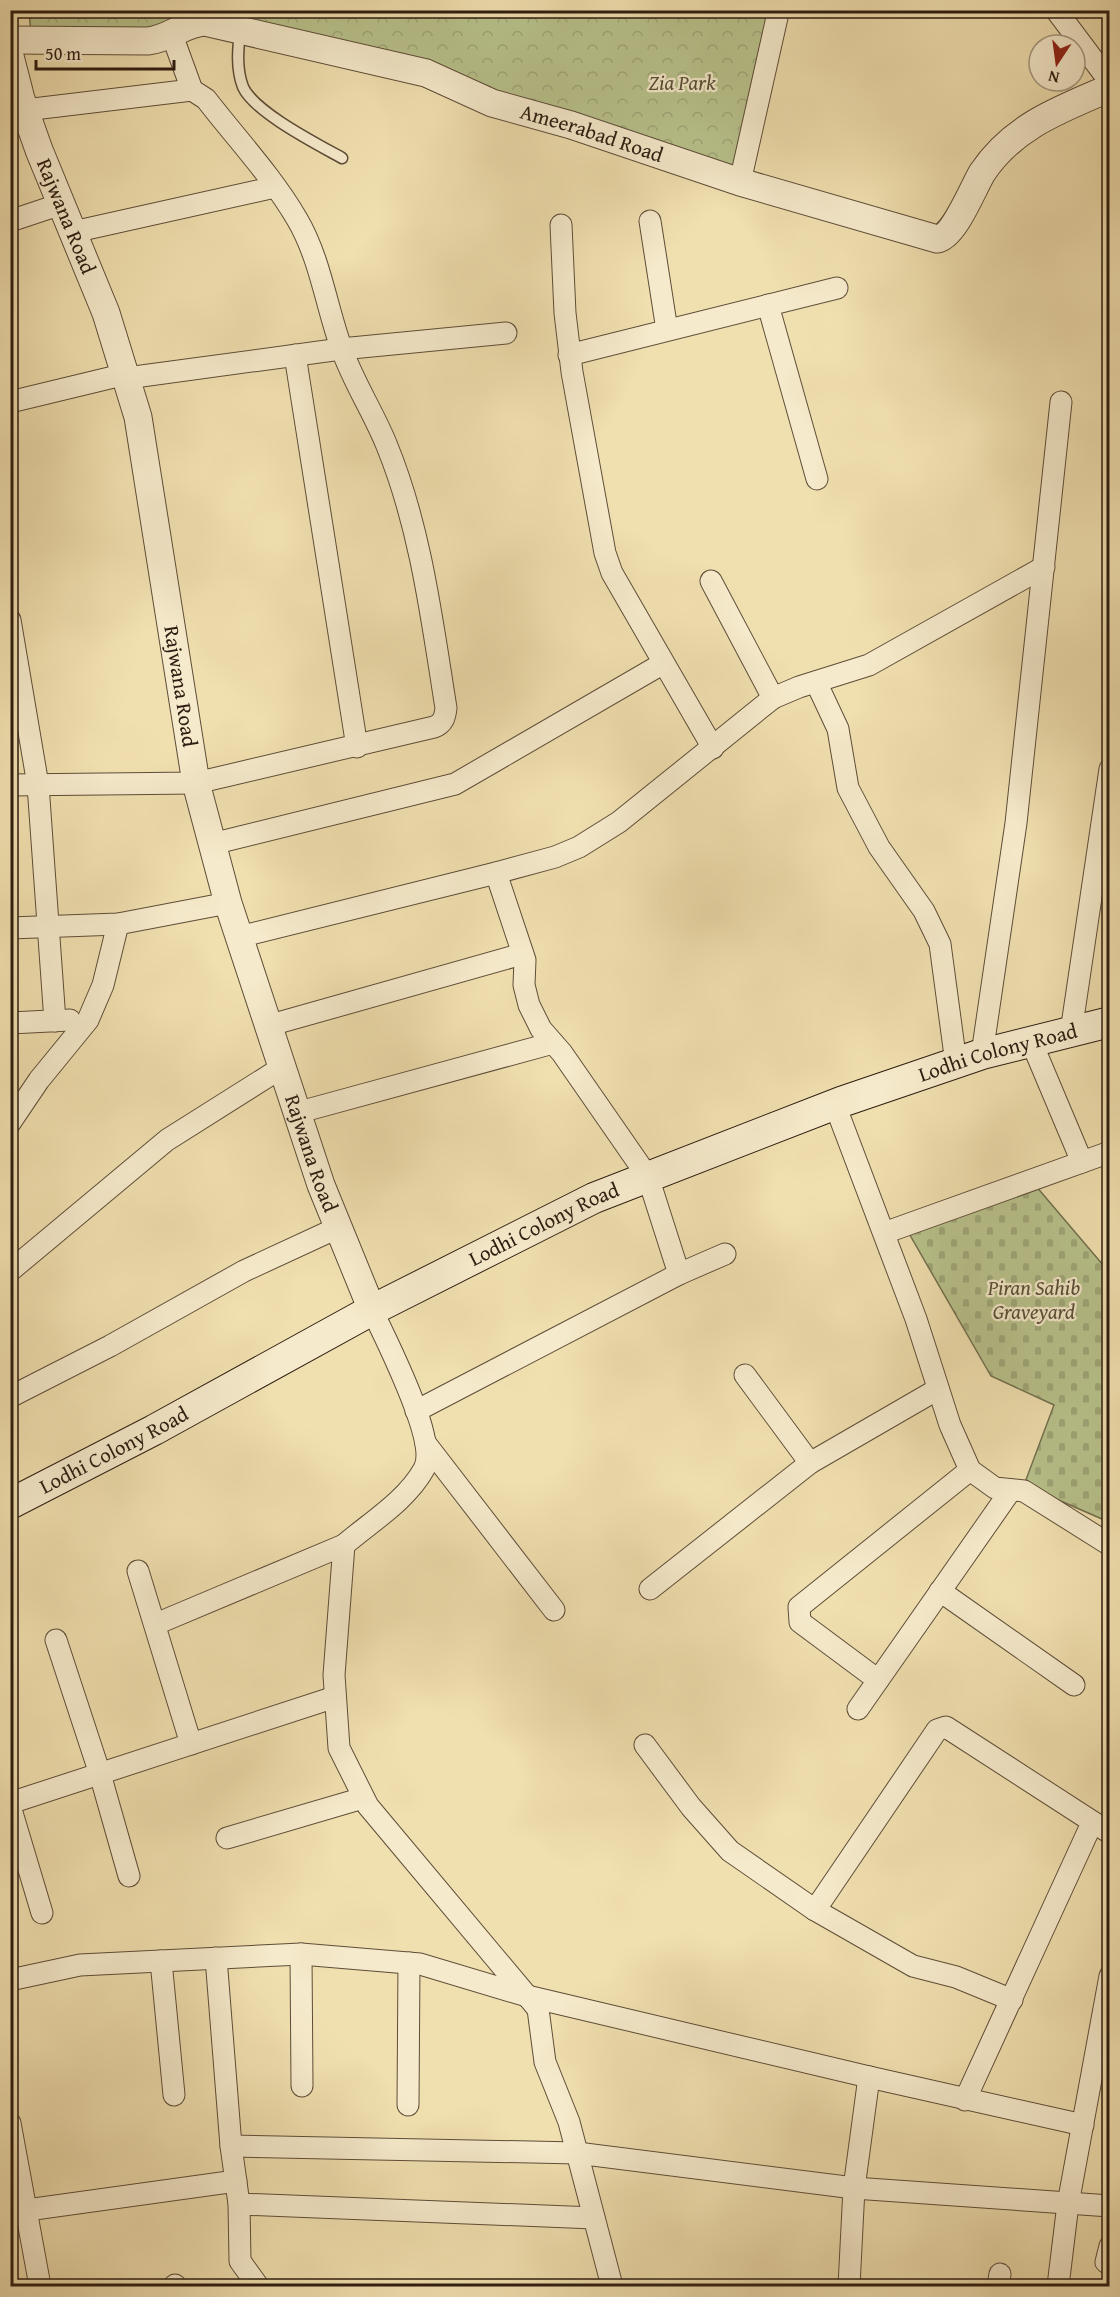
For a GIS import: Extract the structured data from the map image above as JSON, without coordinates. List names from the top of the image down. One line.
{"streets":{"main road":["Lodhi Colony Road"],"street":["Ameerabad Road","Rajwana Road"]},"crossings":[["Rajwana Road","Lodhi Colony Road"]],"parks":["Zia Park","Piran Sahib Graveyard"],"scale_bar":"50 m","north":"bottom"}
